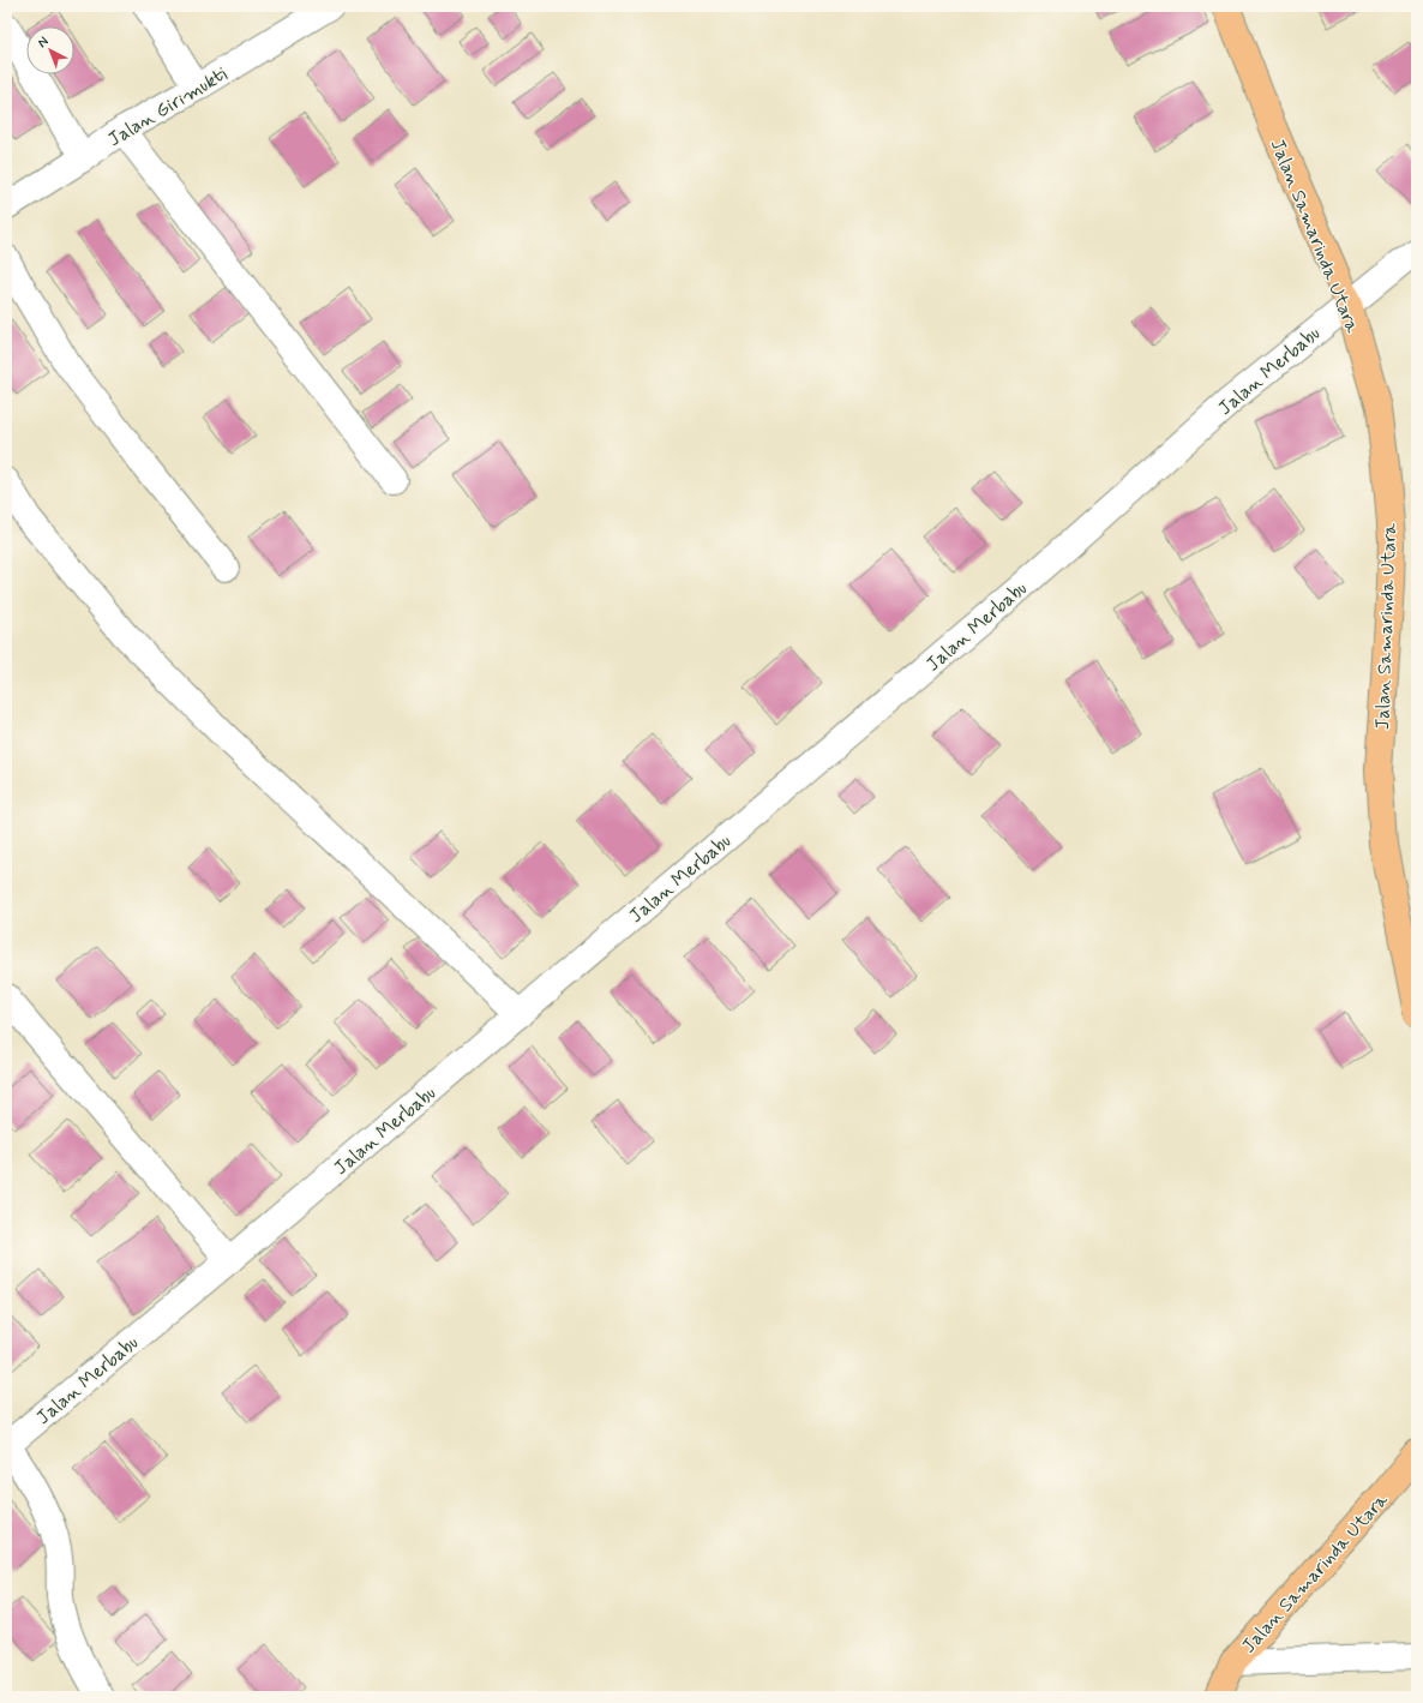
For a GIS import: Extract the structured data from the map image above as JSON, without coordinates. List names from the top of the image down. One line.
{"streets":{"highway":["Jalan Samarinda Utara"],"street":["Jalan Girimukti","Jalan Merbabu"]},"crossings":[["Jalan Samarinda Utara","Jalan Merbabu"]],"north":"top left"}
